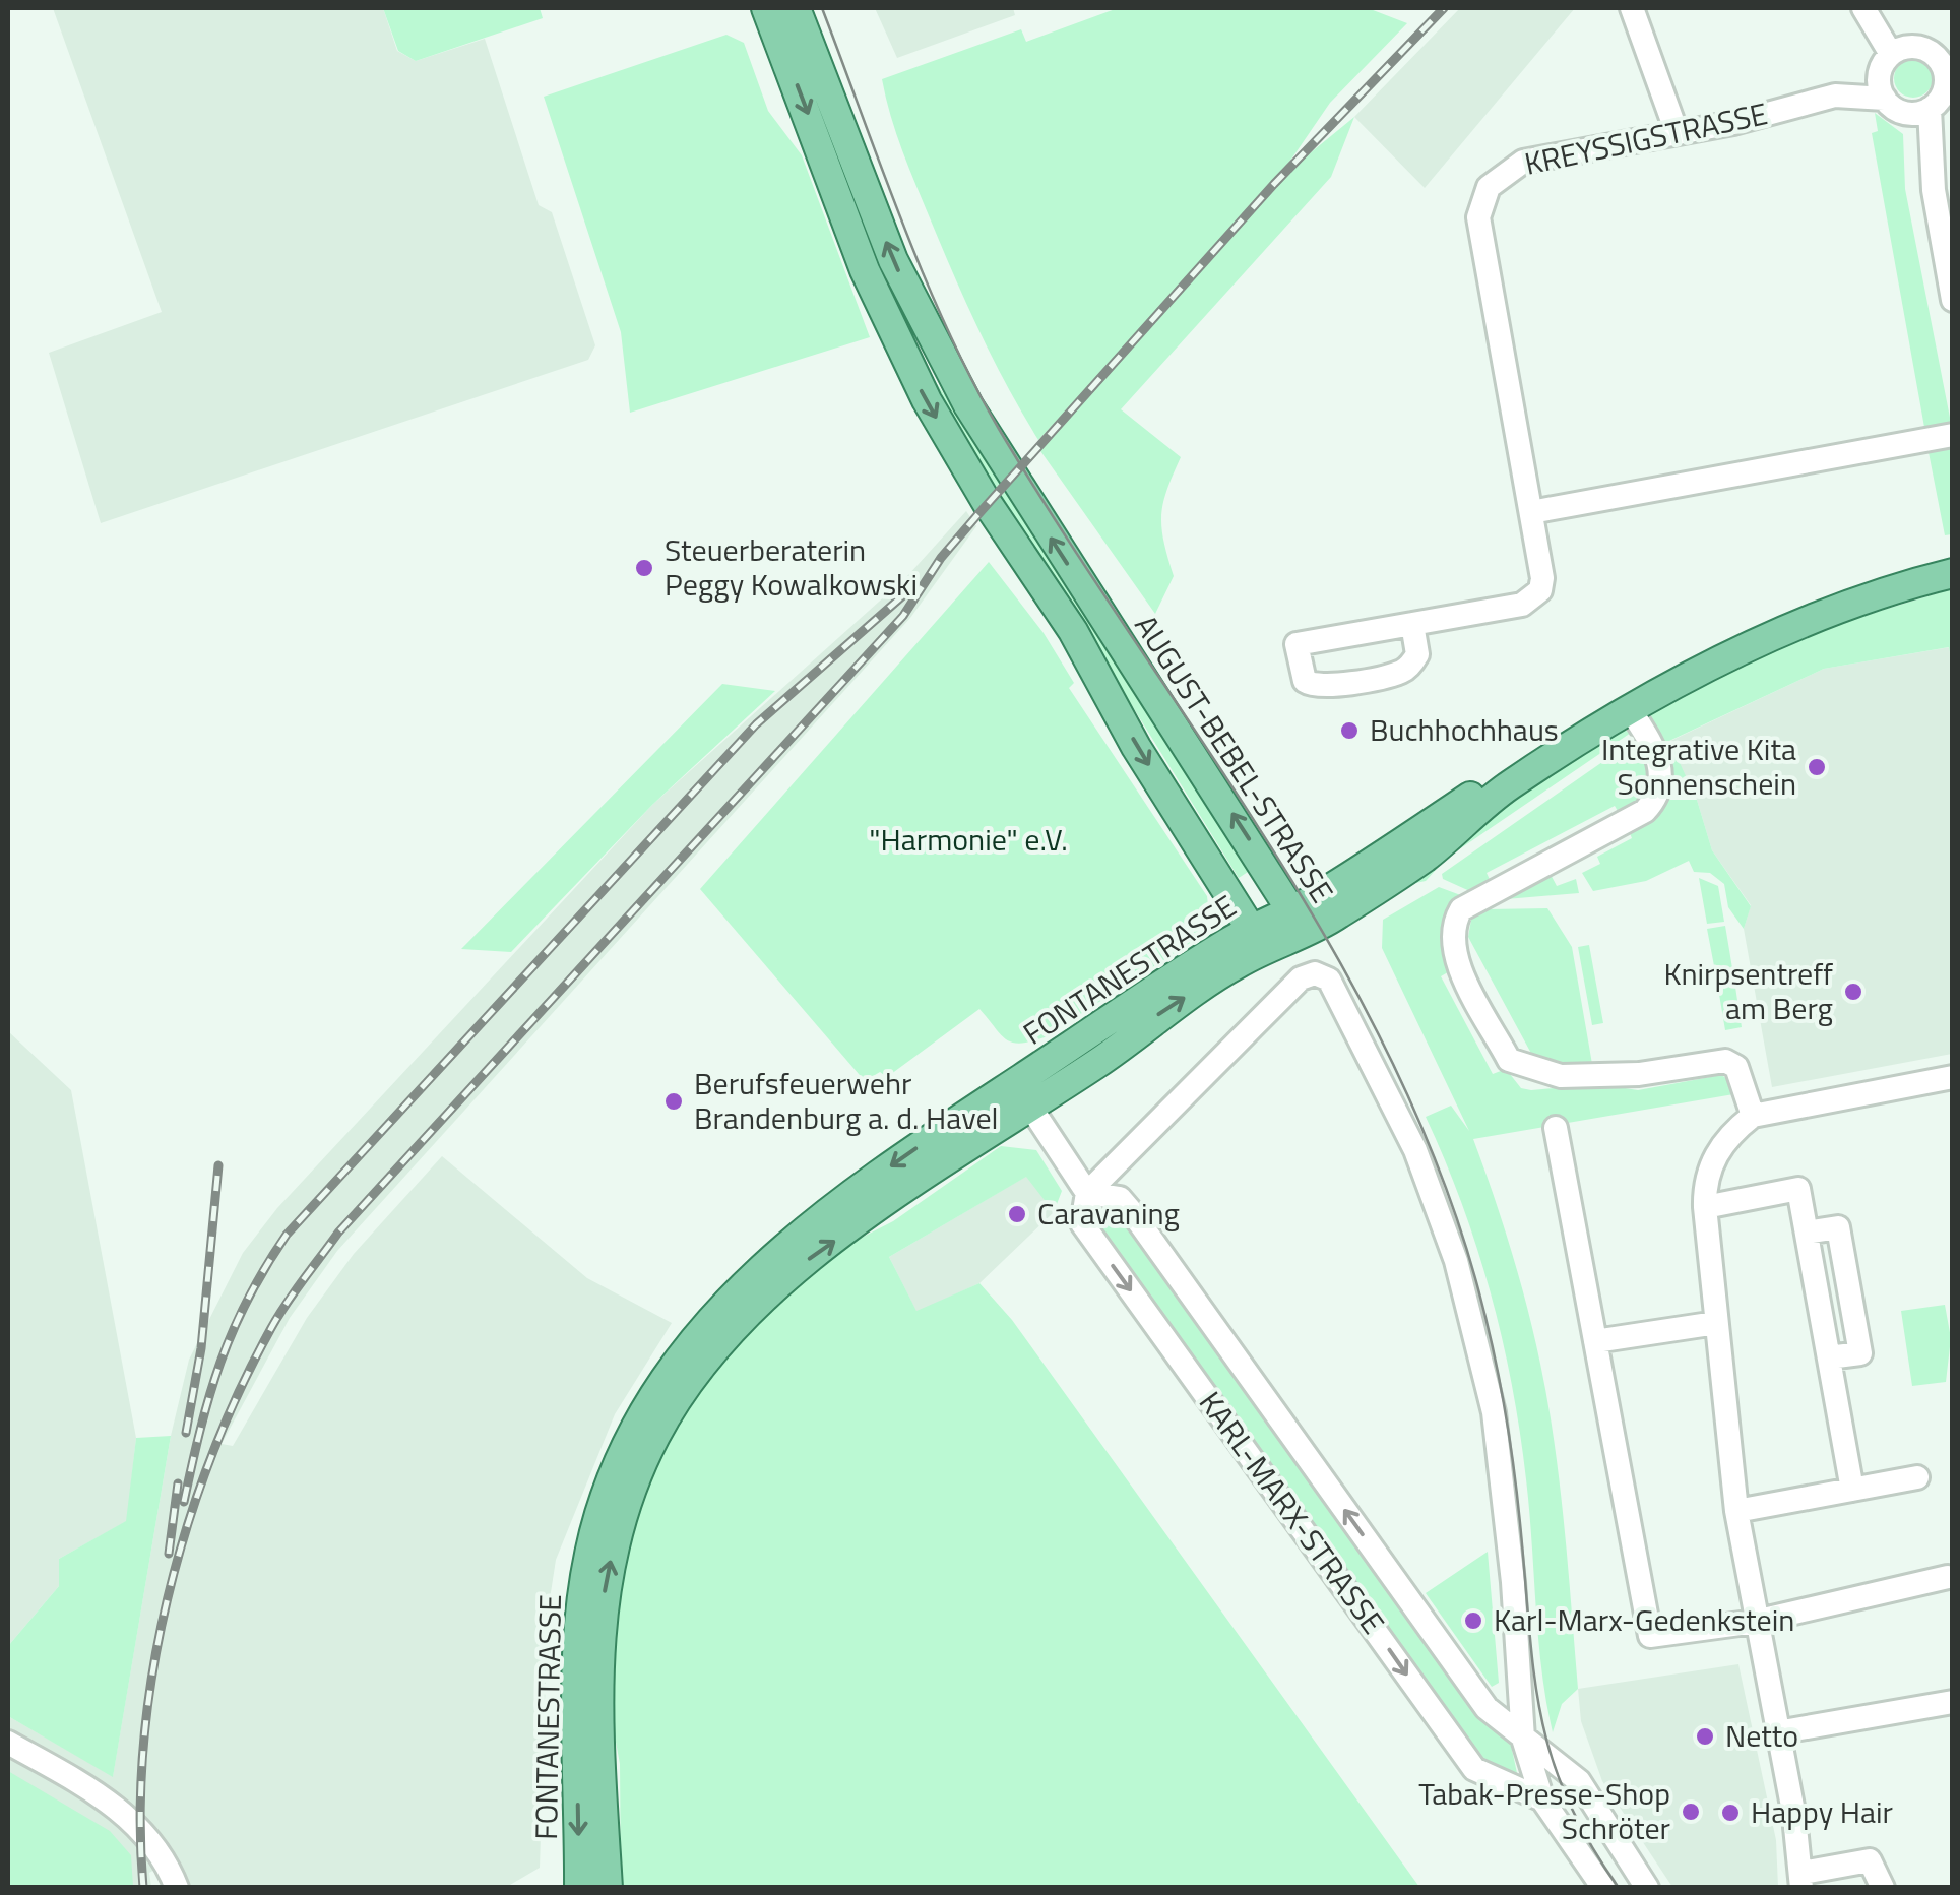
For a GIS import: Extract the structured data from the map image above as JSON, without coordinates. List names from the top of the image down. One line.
{"streets":{"main road":["AUGUST-BEBEL-STRASSE","FONTANESTRASSE"],"street":["KREYSSIGSTRASSE","KARL-MARX-STRASSE"]},"crossings":[["AUGUST-BEBEL-STRASSE","FONTANESTRASSE"],["FONTANESTRASSE","KARL-MARX-STRASSE"]],"parks":["\"Harmonie\" e.V."],"places":["Steuerberaterin Peggy Kowalkowski","Buchhochhaus","Integrative Kita Sonnenschein","Knirpsentreff am Berg","Berufsfeuerwehr Brandenburg a. d. Havel","Caravaning","Karl-Marx-Gedenkstein","Netto","Tabak-Presse-Shop Schröter","Happy Hair"]}
